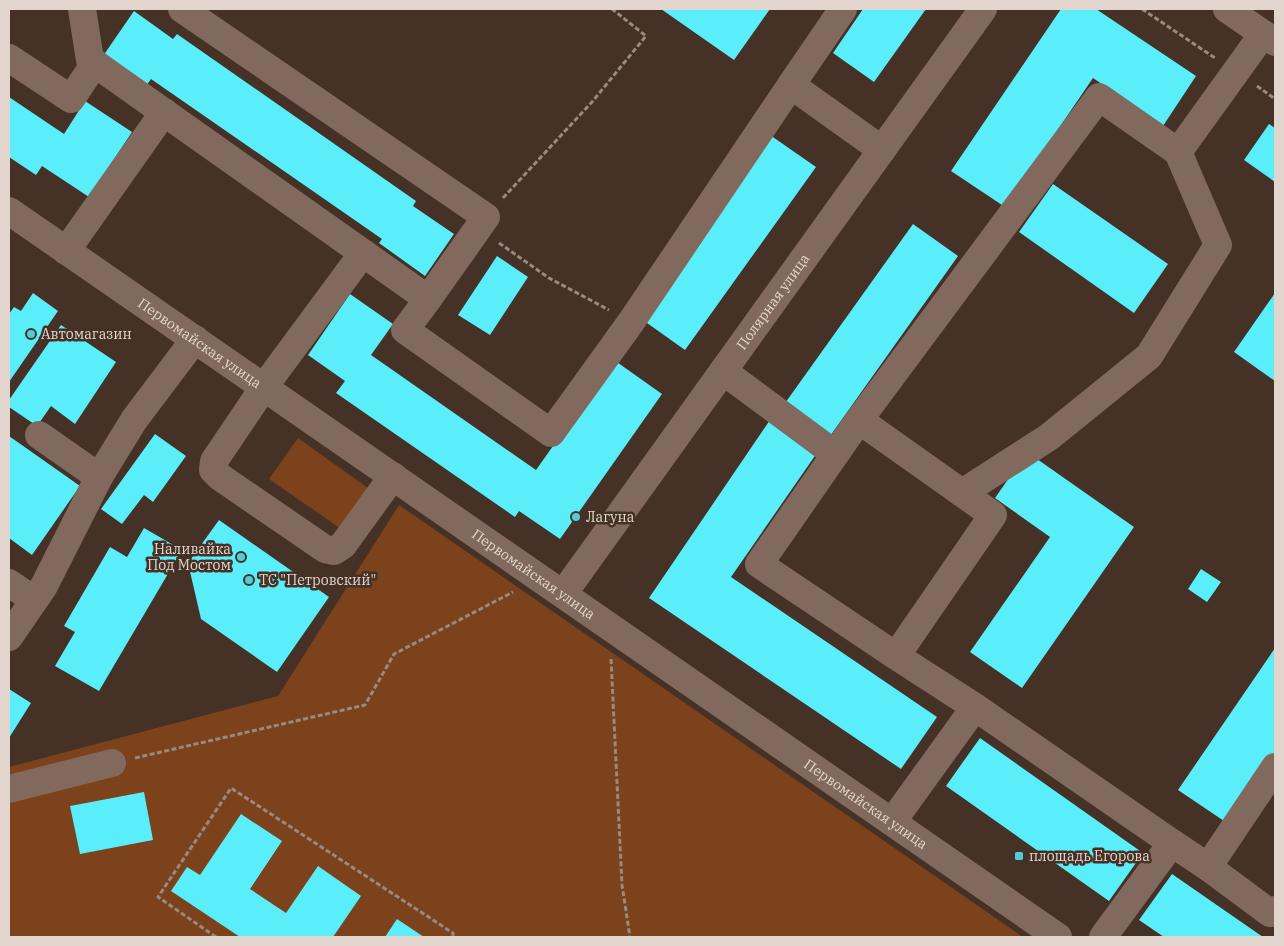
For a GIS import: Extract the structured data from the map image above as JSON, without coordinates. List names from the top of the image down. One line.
{"streets":{"street":["Полярная улица","Первомайская улица"]},"crossings":[["Полярная улица","Первомайская улица"]],"places":{"other":["Автомагазин","Лагуна","Наливайка Под Мостом","ТС \"Петровский\""],"transit":["площадь Егорова"]}}
